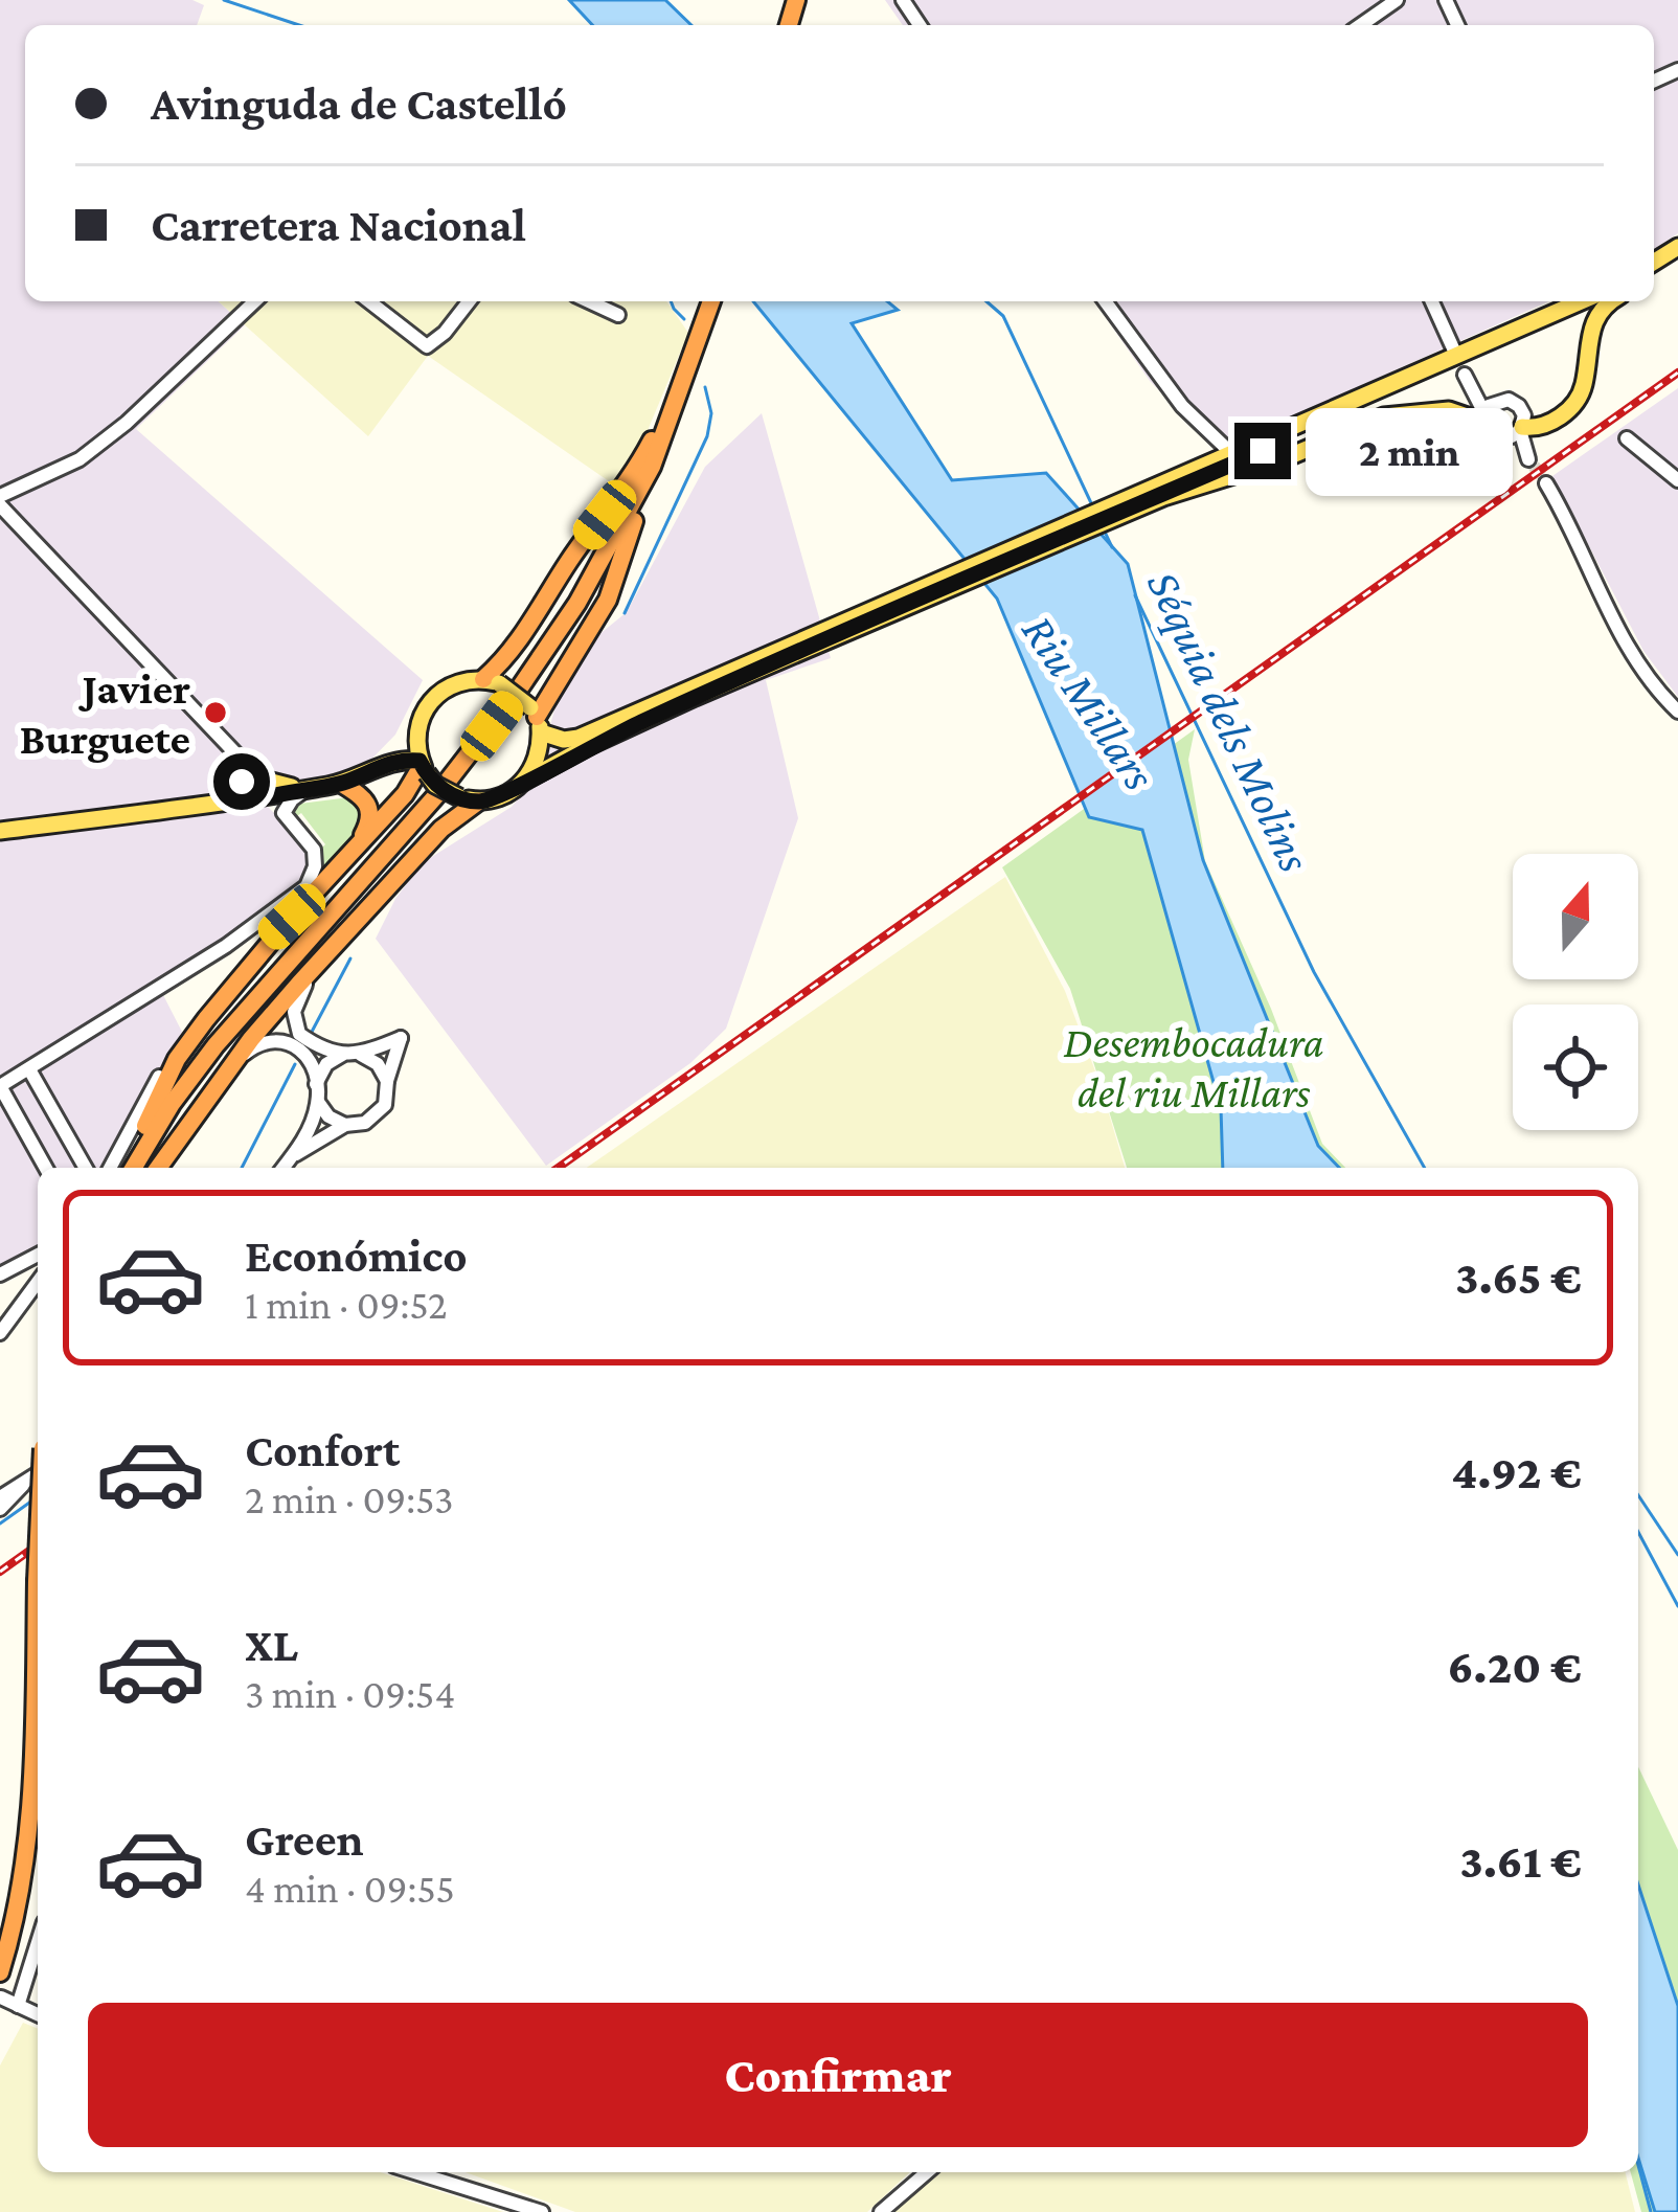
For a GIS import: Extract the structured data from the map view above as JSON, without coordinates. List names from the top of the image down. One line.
{"water":["Riu Millars","Séquia dels Molins"],"parks":["Desembocadura del riu Millars"],"places":["Javier Burguete"],"north":"top","page":{"banner":["Avinguda de Castelló","Carretera Nacional"],"bubble":"2 min","list":[{"name":"Económico","note":"1 min · 09:52","value":"3.65 €"},{"name":"Confort","note":"2 min · 09:53","value":"4.92 €"},{"name":"XL","note":"3 min · 09:54","value":"6.20 €"},{"name":"Green","note":"4 min · 09:55","value":"3.61 €"}],"buttons":"Confirmar"}}
